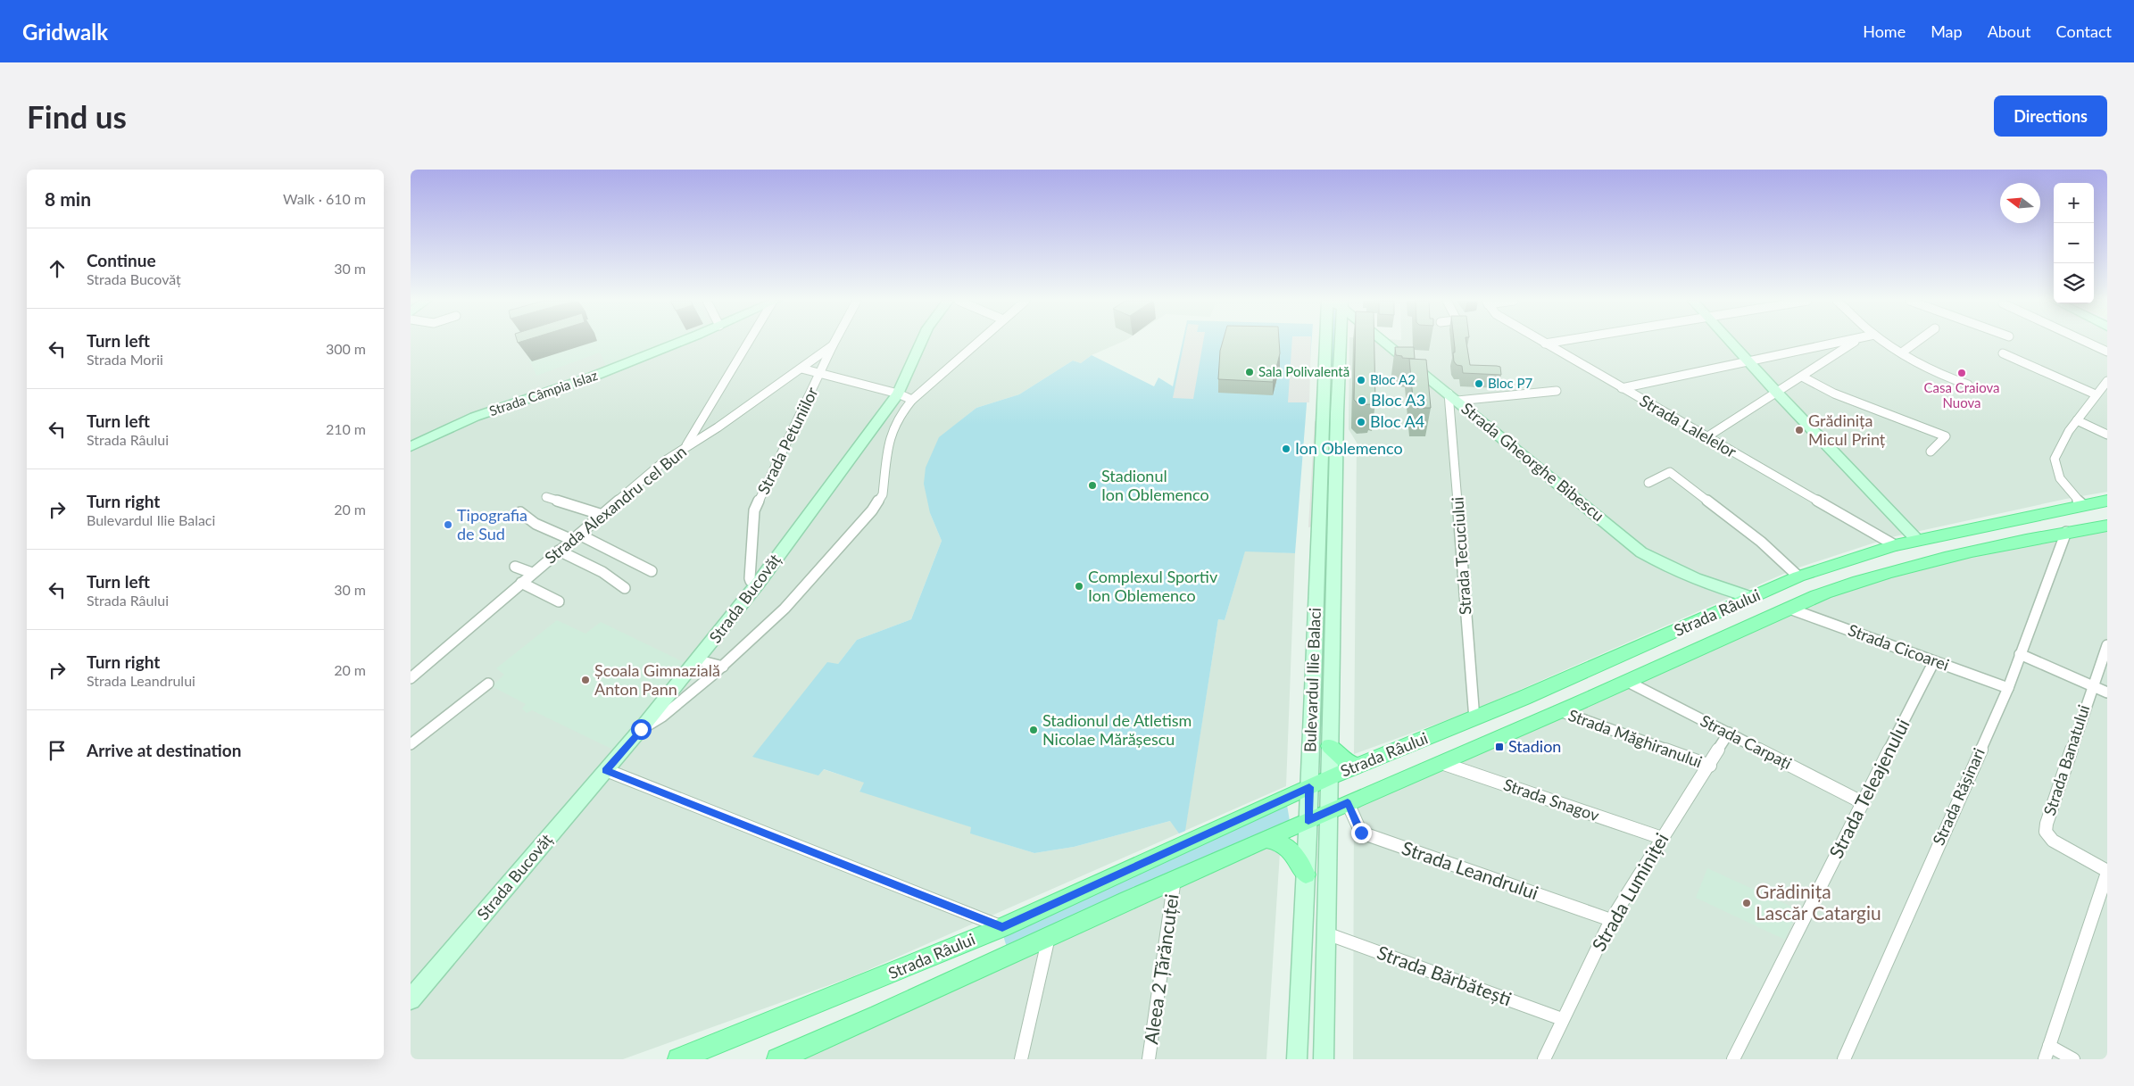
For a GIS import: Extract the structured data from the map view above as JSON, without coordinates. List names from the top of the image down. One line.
{"streets":{"main road":["Strada Râului"],"street":["Strada Câmpia Islaz","Strada Lalelelor","Strada Petuniilor","Strada Gheorghe Bibescu","Strada Alexandru cel Bun","Strada Tecuciului","Strada Bucovăț","Strada Cicoarei","Bulevardul Ilie Balaci","Strada Măghiranului","Strada Carpați","Strada Banatului","Strada Teleajenului","Strada Rășinari","Strada Snagov","Strada Leandrului","Strada Luminiței","Aleea 2 Țărăncuței","Strada Bărbătești"]},"crossings":[["Strada Lalelelor","Strada Râului"],["Strada Petuniilor","Strada Alexandru cel Bun"],["Strada Petuniilor","Strada Bucovăț"],["Strada Gheorghe Bibescu","Strada Tecuciului"],["Strada Gheorghe Bibescu","Strada Râului"],["Strada Tecuciului","Strada Râului"],["Strada Râului","Strada Cicoarei"],["Strada Râului","Bulevardul Ilie Balaci"],["Strada Râului","Strada Măghiranului"],["Strada Râului","Strada Carpați"],["Strada Râului","Strada Rășinari"],["Strada Râului","Strada Snagov"],["Strada Râului","Strada Leandrului"],["Strada Râului","Aleea 2 Țărăncuței"],["Strada Cicoarei","Strada Teleajenului"],["Strada Cicoarei","Strada Rășinari"],["Bulevardul Ilie Balaci","Strada Bărbătești"],["Strada Măghiranului","Strada Luminiței"],["Strada Carpați","Strada Teleajenului"],["Strada Carpați","Strada Luminiței"],["Strada Snagov","Strada Luminiței"],["Strada Leandrului","Strada Luminiței"],["Strada Luminiței","Strada Bărbătești"]],"places":{"other":["Sala Polivalentă","Casa Craiova Nuova","Bloc A2","Bloc P7","Bloc A3","Bloc A4","Grădinița Micul Prinț","Ion Oblemenco","Stadionul Ion Oblemenco","Tipografia de Sud","Complexul Sportiv Ion Oblemenco","Școala Gimnazială Anton Pann","Stadionul de Atletism Nicolae Mărășescu","Grădinița Lascăr Catargiu"],"transit":["Stadion"]},"north":"left","page":{"header":"Gridwalk","nav":["Home","Map","About","Contact"],"buttons":"Directions","title":"Find us","heading":["8 min","Walk · 610 m"],"map_buttons":["+","−"],"list":[["Continue","Strada Bucovăț","30 m"],["Turn left","Strada Morii","300 m"],["Turn left","Strada Râului","210 m"],["Turn right","Bulevardul Ilie Balaci","20 m"],["Turn left","Strada Râului","30 m"],["Turn right","Strada Leandrului","20 m"],"Arrive at destination"]}}
